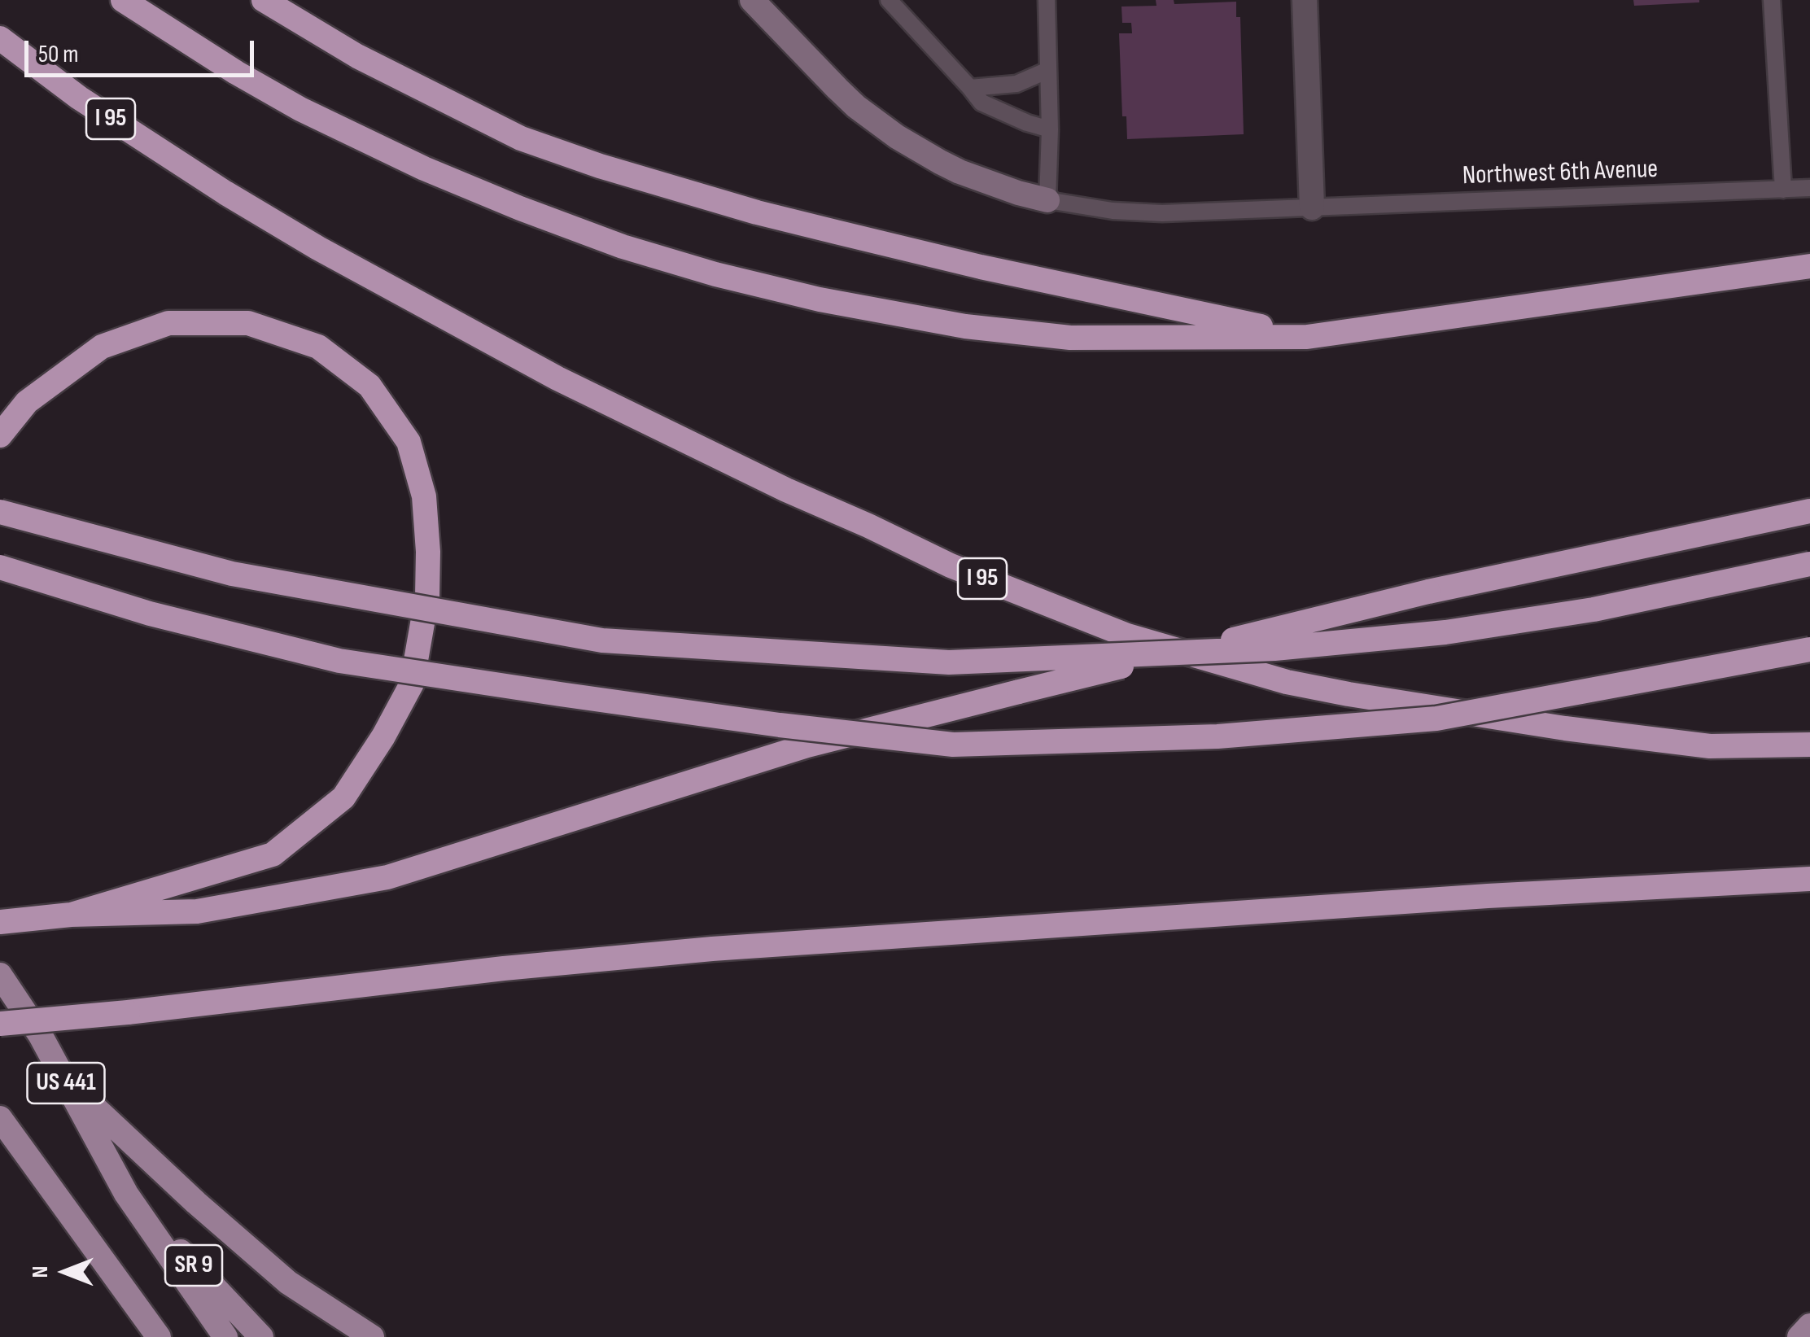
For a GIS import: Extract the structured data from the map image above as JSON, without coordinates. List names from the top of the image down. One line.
{"streets":{"highway":["I 95"],"main road":["US 441","SR 9"],"lane":["Northwest 6th Avenue"]},"crossings":[["US 441","SR 9"]],"scale_bar":"50 m","north":"left"}
